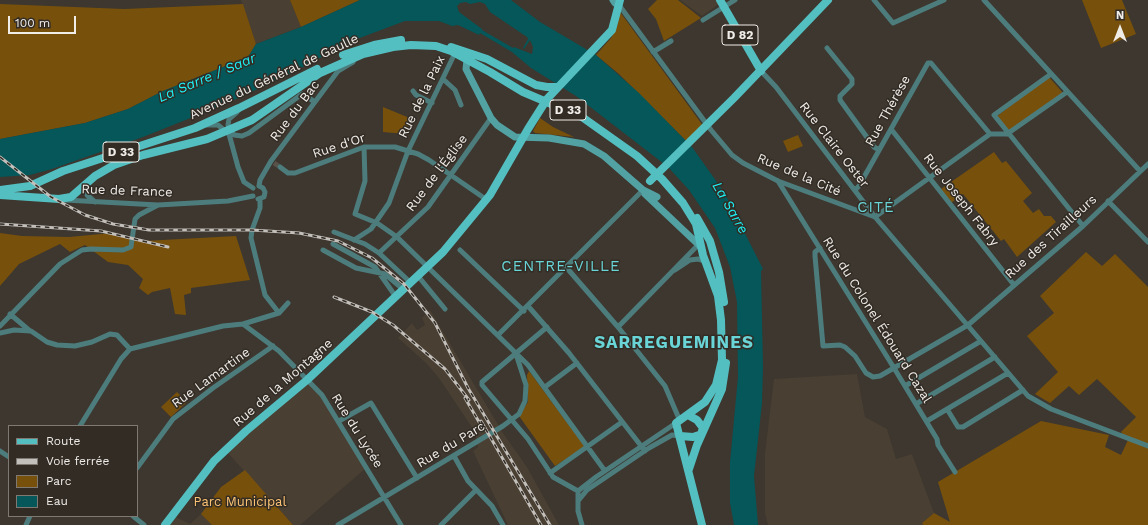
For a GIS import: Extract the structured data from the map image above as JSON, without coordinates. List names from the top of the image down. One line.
{"streets":{"main road":["D 82","Avenue du Général de Gaulle","D 33","Rue de France","Rue de la Montagne"],"street":["Rue de la Paix","Rue du Bac","Rue Thérèse","Rue Claire Oster","Rue d'Or","Rue de l'Église","Rue de la Cité","Rue Joseph Fabry","Rue des Tirailleurs","Rue du Colonel Édouard Cazal","Rue Lamartine","Rue du Lycée","Rue du Parc"]},"crossings":[["D 82","Rue Claire Oster"],["Avenue du Général de Gaulle","Rue de la Paix"],["Avenue du Général de Gaulle","D 33"],["Avenue du Général de Gaulle","Rue du Bac"],["Avenue du Général de Gaulle","Rue de France"],["Rue de la Paix","Rue d'Or"],["D 33","Rue de France"],["D 33","Rue de la Montagne"],["Rue du Bac","Rue de France"],["Rue Thérèse","Rue Claire Oster"],["Rue Thérèse","Rue Joseph Fabry"],["Rue Claire Oster","Rue de la Cité"],["Rue Claire Oster","Rue des Tirailleurs"],["Rue d'Or","Rue de l'Église"],["Rue d'Or","Rue de la Montagne"],["Rue de la Cité","Rue du Colonel Édouard Cazal"],["Rue de la Cité","Rue de la Montagne"],["Rue Joseph Fabry","Rue des Tirailleurs"],["Rue des Tirailleurs","Rue du Colonel Édouard Cazal"],["Rue Lamartine","Rue du Lycée"],["Rue de la Montagne","Rue du Lycée"],["Rue du Lycée","Rue du Parc"]],"districts":["CITÉ","CENTRE-VILLE","SARREGUEMINES"],"water":["La Sarre / Saar","La Sarre"],"parks":["Parc Municipal"],"legend":["Route","Voie ferrée","Parc","Eau"],"scale_bar":"100 m","north":"top"}
